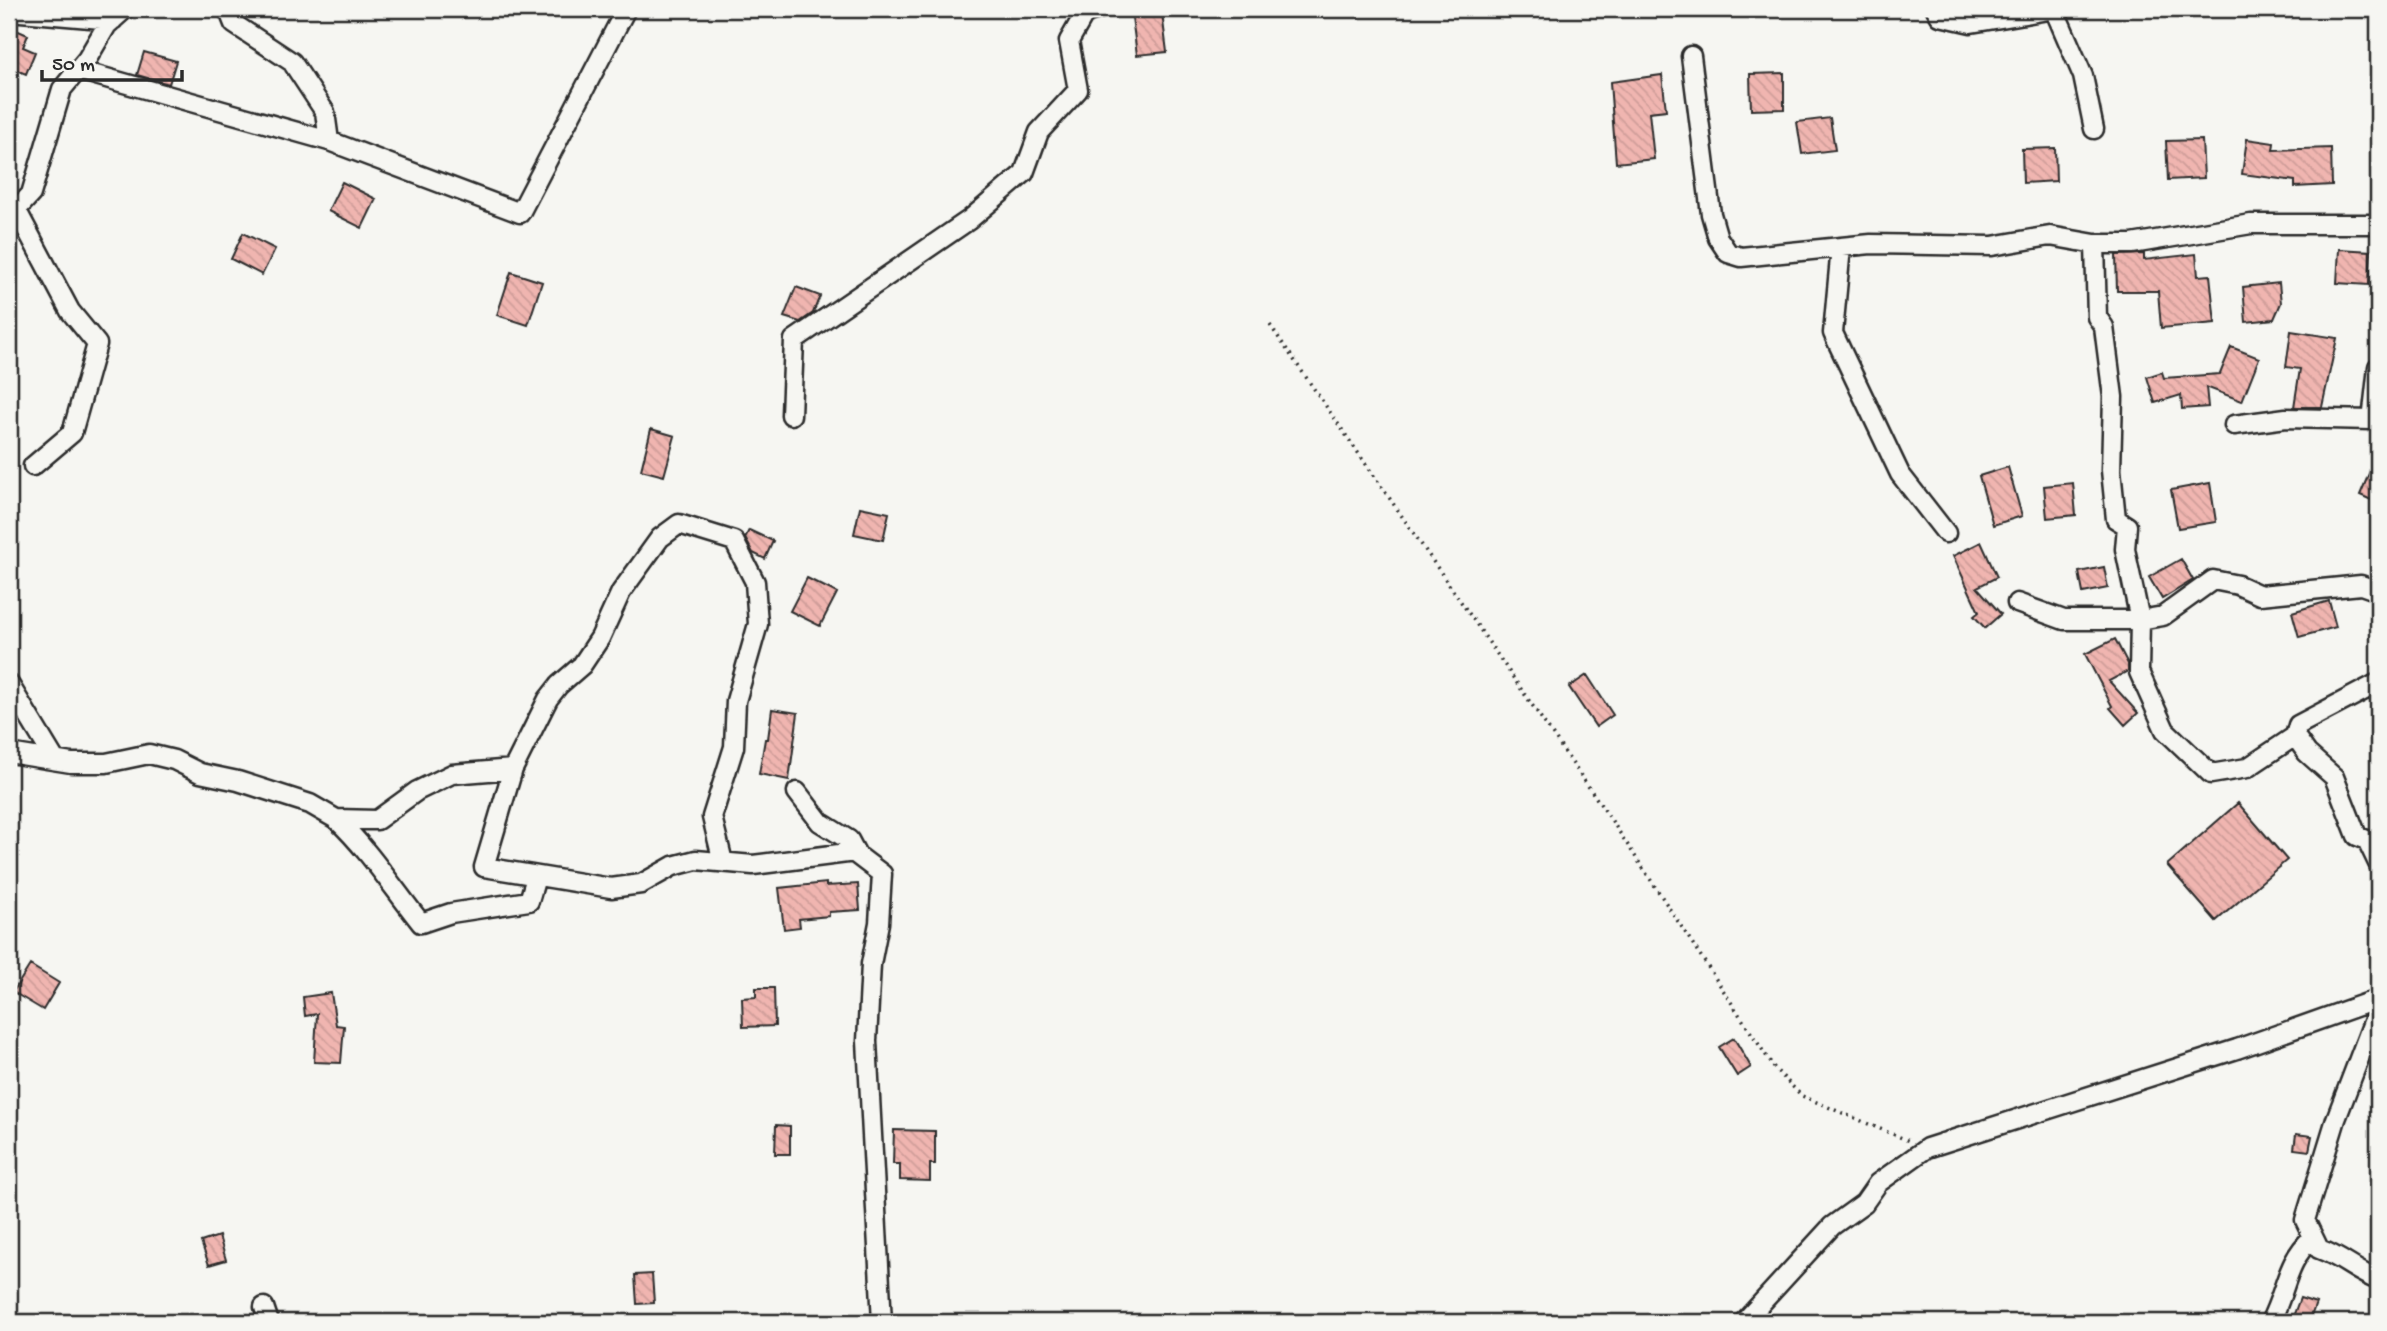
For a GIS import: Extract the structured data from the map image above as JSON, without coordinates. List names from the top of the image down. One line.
{"scale_bar":"50 m"}
